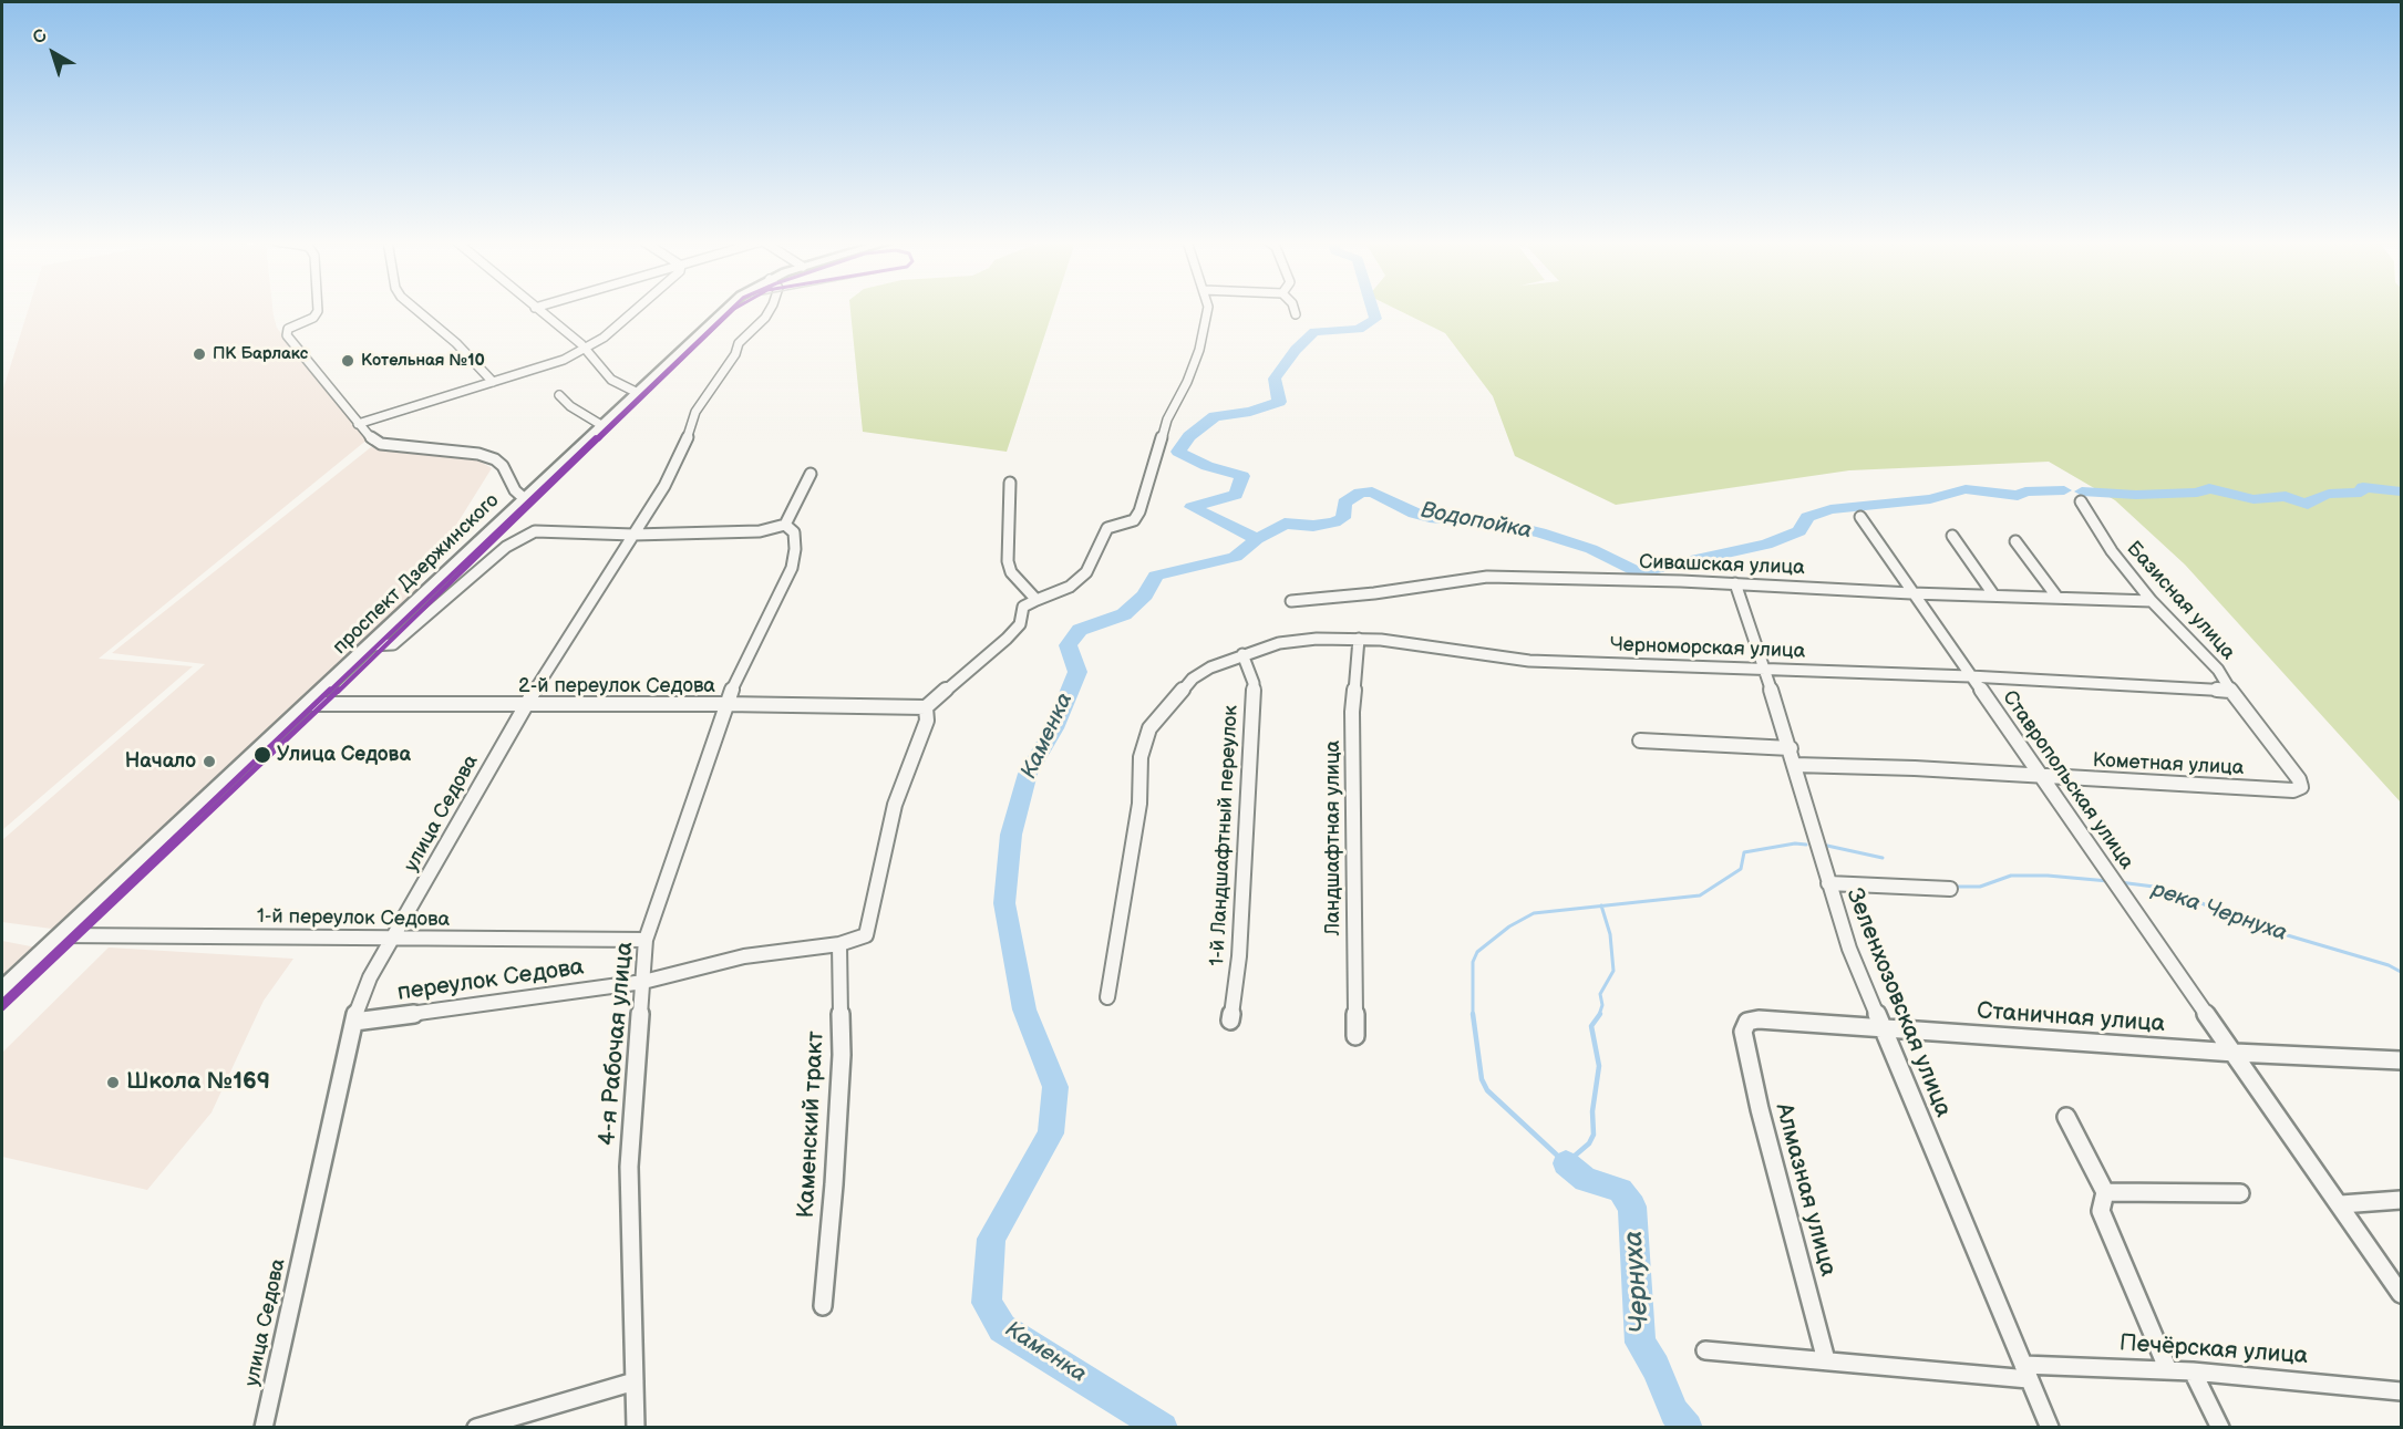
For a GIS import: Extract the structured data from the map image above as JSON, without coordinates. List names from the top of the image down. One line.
{"streets":{"main road":["проспект Дзержинского"],"street":["Сивашская улица","Базисная улица","Черноморская улица","2-й переулок Седова","Кометная улица","Ставропольская улица","улица Седова","1-й Ландшафтный переулок","Ландшафтная улица","1-й переулок Седова","переулок Седова","Зеленхозовская улица","Станичная улица","4-я Рабочая улица","Каменский тракт","Алмазная улица","Печёрская улица"]},"crossings":[["Сивашская улица","Базисная улица"],["Сивашская улица","Ставропольская улица"],["Сивашская улица","Зеленхозовская улица"],["проспект Дзержинского","2-й переулок Седова"],["проспект Дзержинского","1-й переулок Седова"],["Базисная улица","Черноморская улица"],["Базисная улица","Кометная улица"],["Черноморская улица","Ставропольская улица"],["Черноморская улица","1-й Ландшафтный переулок"],["Черноморская улица","Ландшафтная улица"],["Черноморская улица","Зеленхозовская улица"],["2-й переулок Седова","улица Седова"],["2-й переулок Седова","переулок Седова"],["2-й переулок Седова","4-я Рабочая улица"],["Кометная улица","Ставропольская улица"],["Кометная улица","Зеленхозовская улица"],["Ставропольская улица","Станичная улица"],["улица Седова","1-й переулок Седова"],["улица Седова","переулок Седова"],["1-й переулок Седова","4-я Рабочая улица"],["переулок Седова","4-я Рабочая улица"],["переулок Седова","Каменский тракт"],["Зеленхозовская улица","Станичная улица"],["Зеленхозовская улица","Печёрская улица"],["Станичная улица","Алмазная улица"],["Алмазная улица","Печёрская улица"]],"water":["Водопойка","Каменка","река Чернуха","Чернуха"],"places":["ПК Барлакс","Котельная №10","Улица Седова","Начало","Школа №169"],"north":"top left"}
